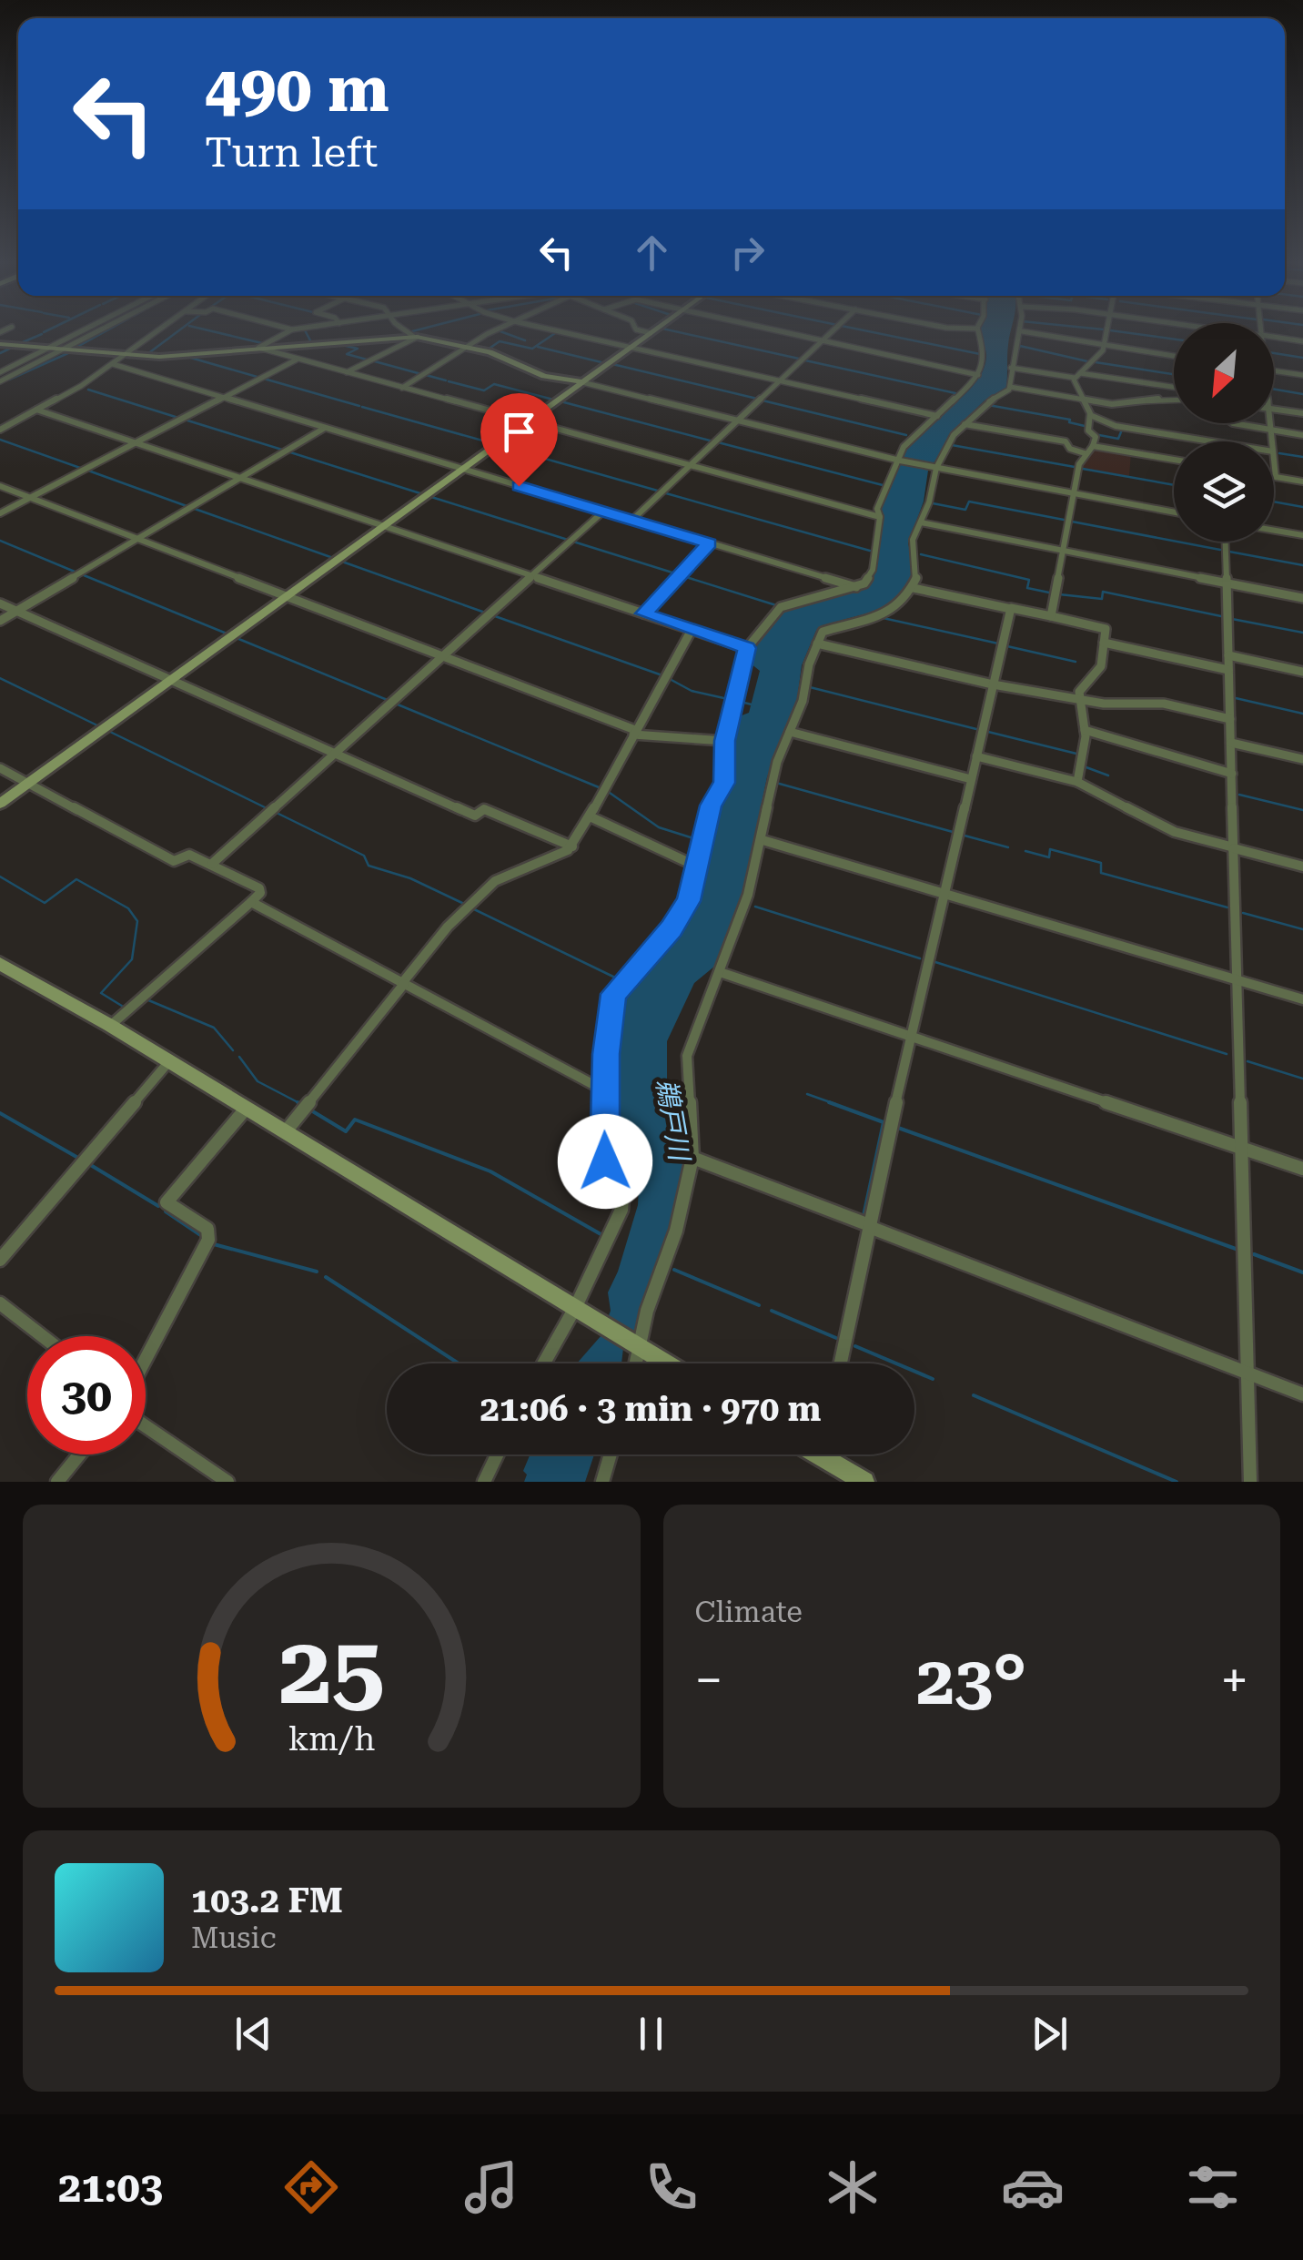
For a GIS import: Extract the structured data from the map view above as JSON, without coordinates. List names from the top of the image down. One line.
{"water":["鵜戸川"],"north":"bottom left","page":{"turn":["490 m","Turn left"],"limit":"30","trip":"21:06 · 3 min · 970 m","tile":"Climate","heat":["−","23°","+"],"song":["103.2 FM","Music"],"tabs":"21:03","gauge":["25","km/h"]}}
